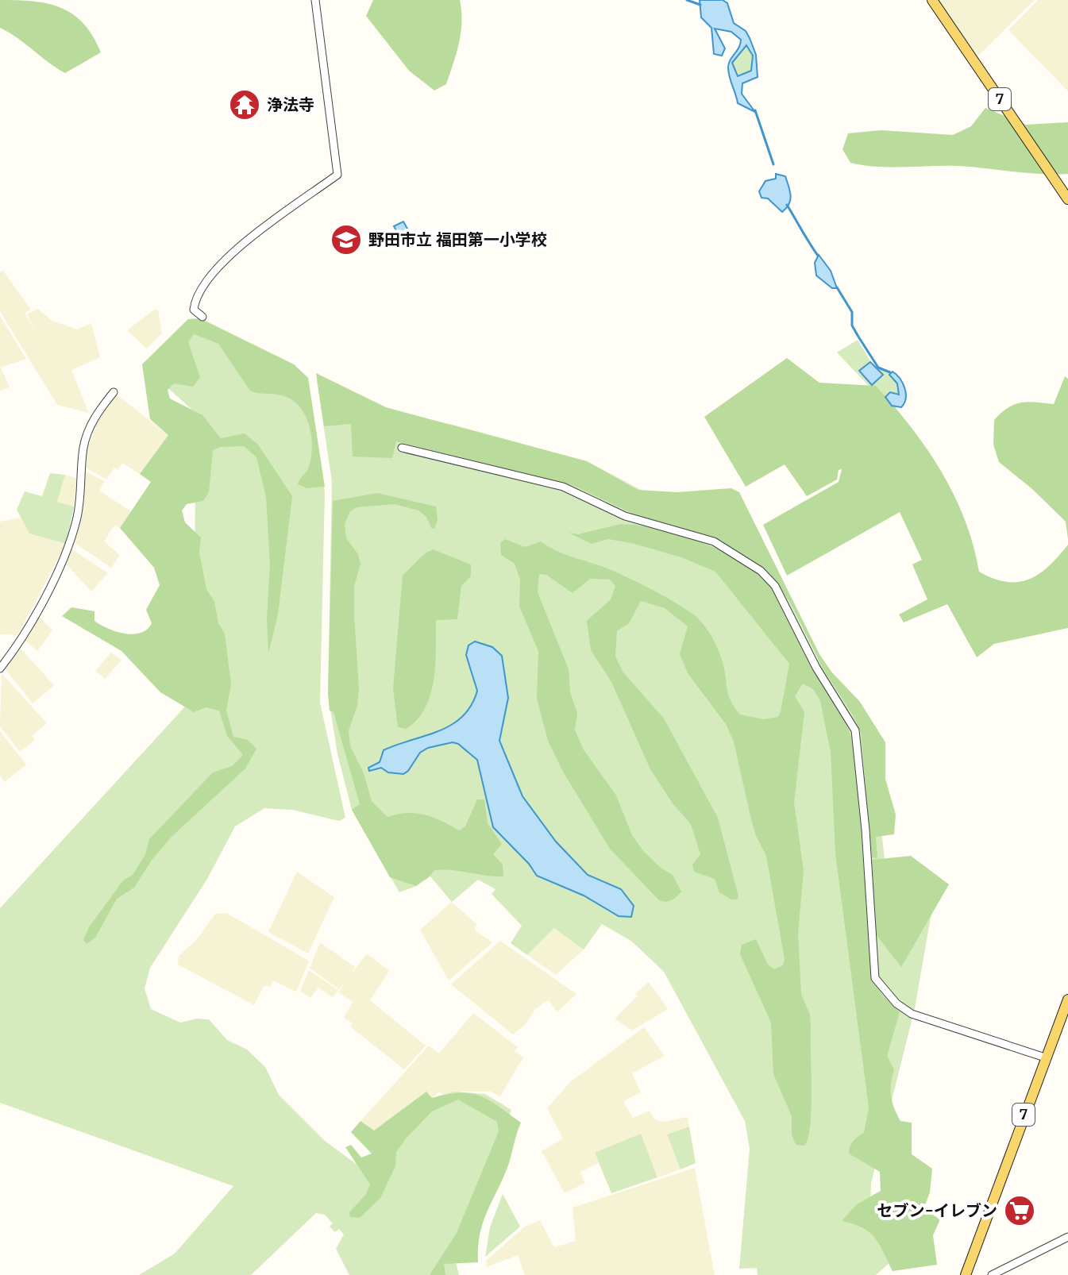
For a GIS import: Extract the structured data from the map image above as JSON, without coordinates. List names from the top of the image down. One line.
{"streets":{"main road":["7"]},"places":{"temple":["浄法寺"],"school or university":["野田市立 福田第一小学校"],"supermarket":["セブン-イレブン"]}}
